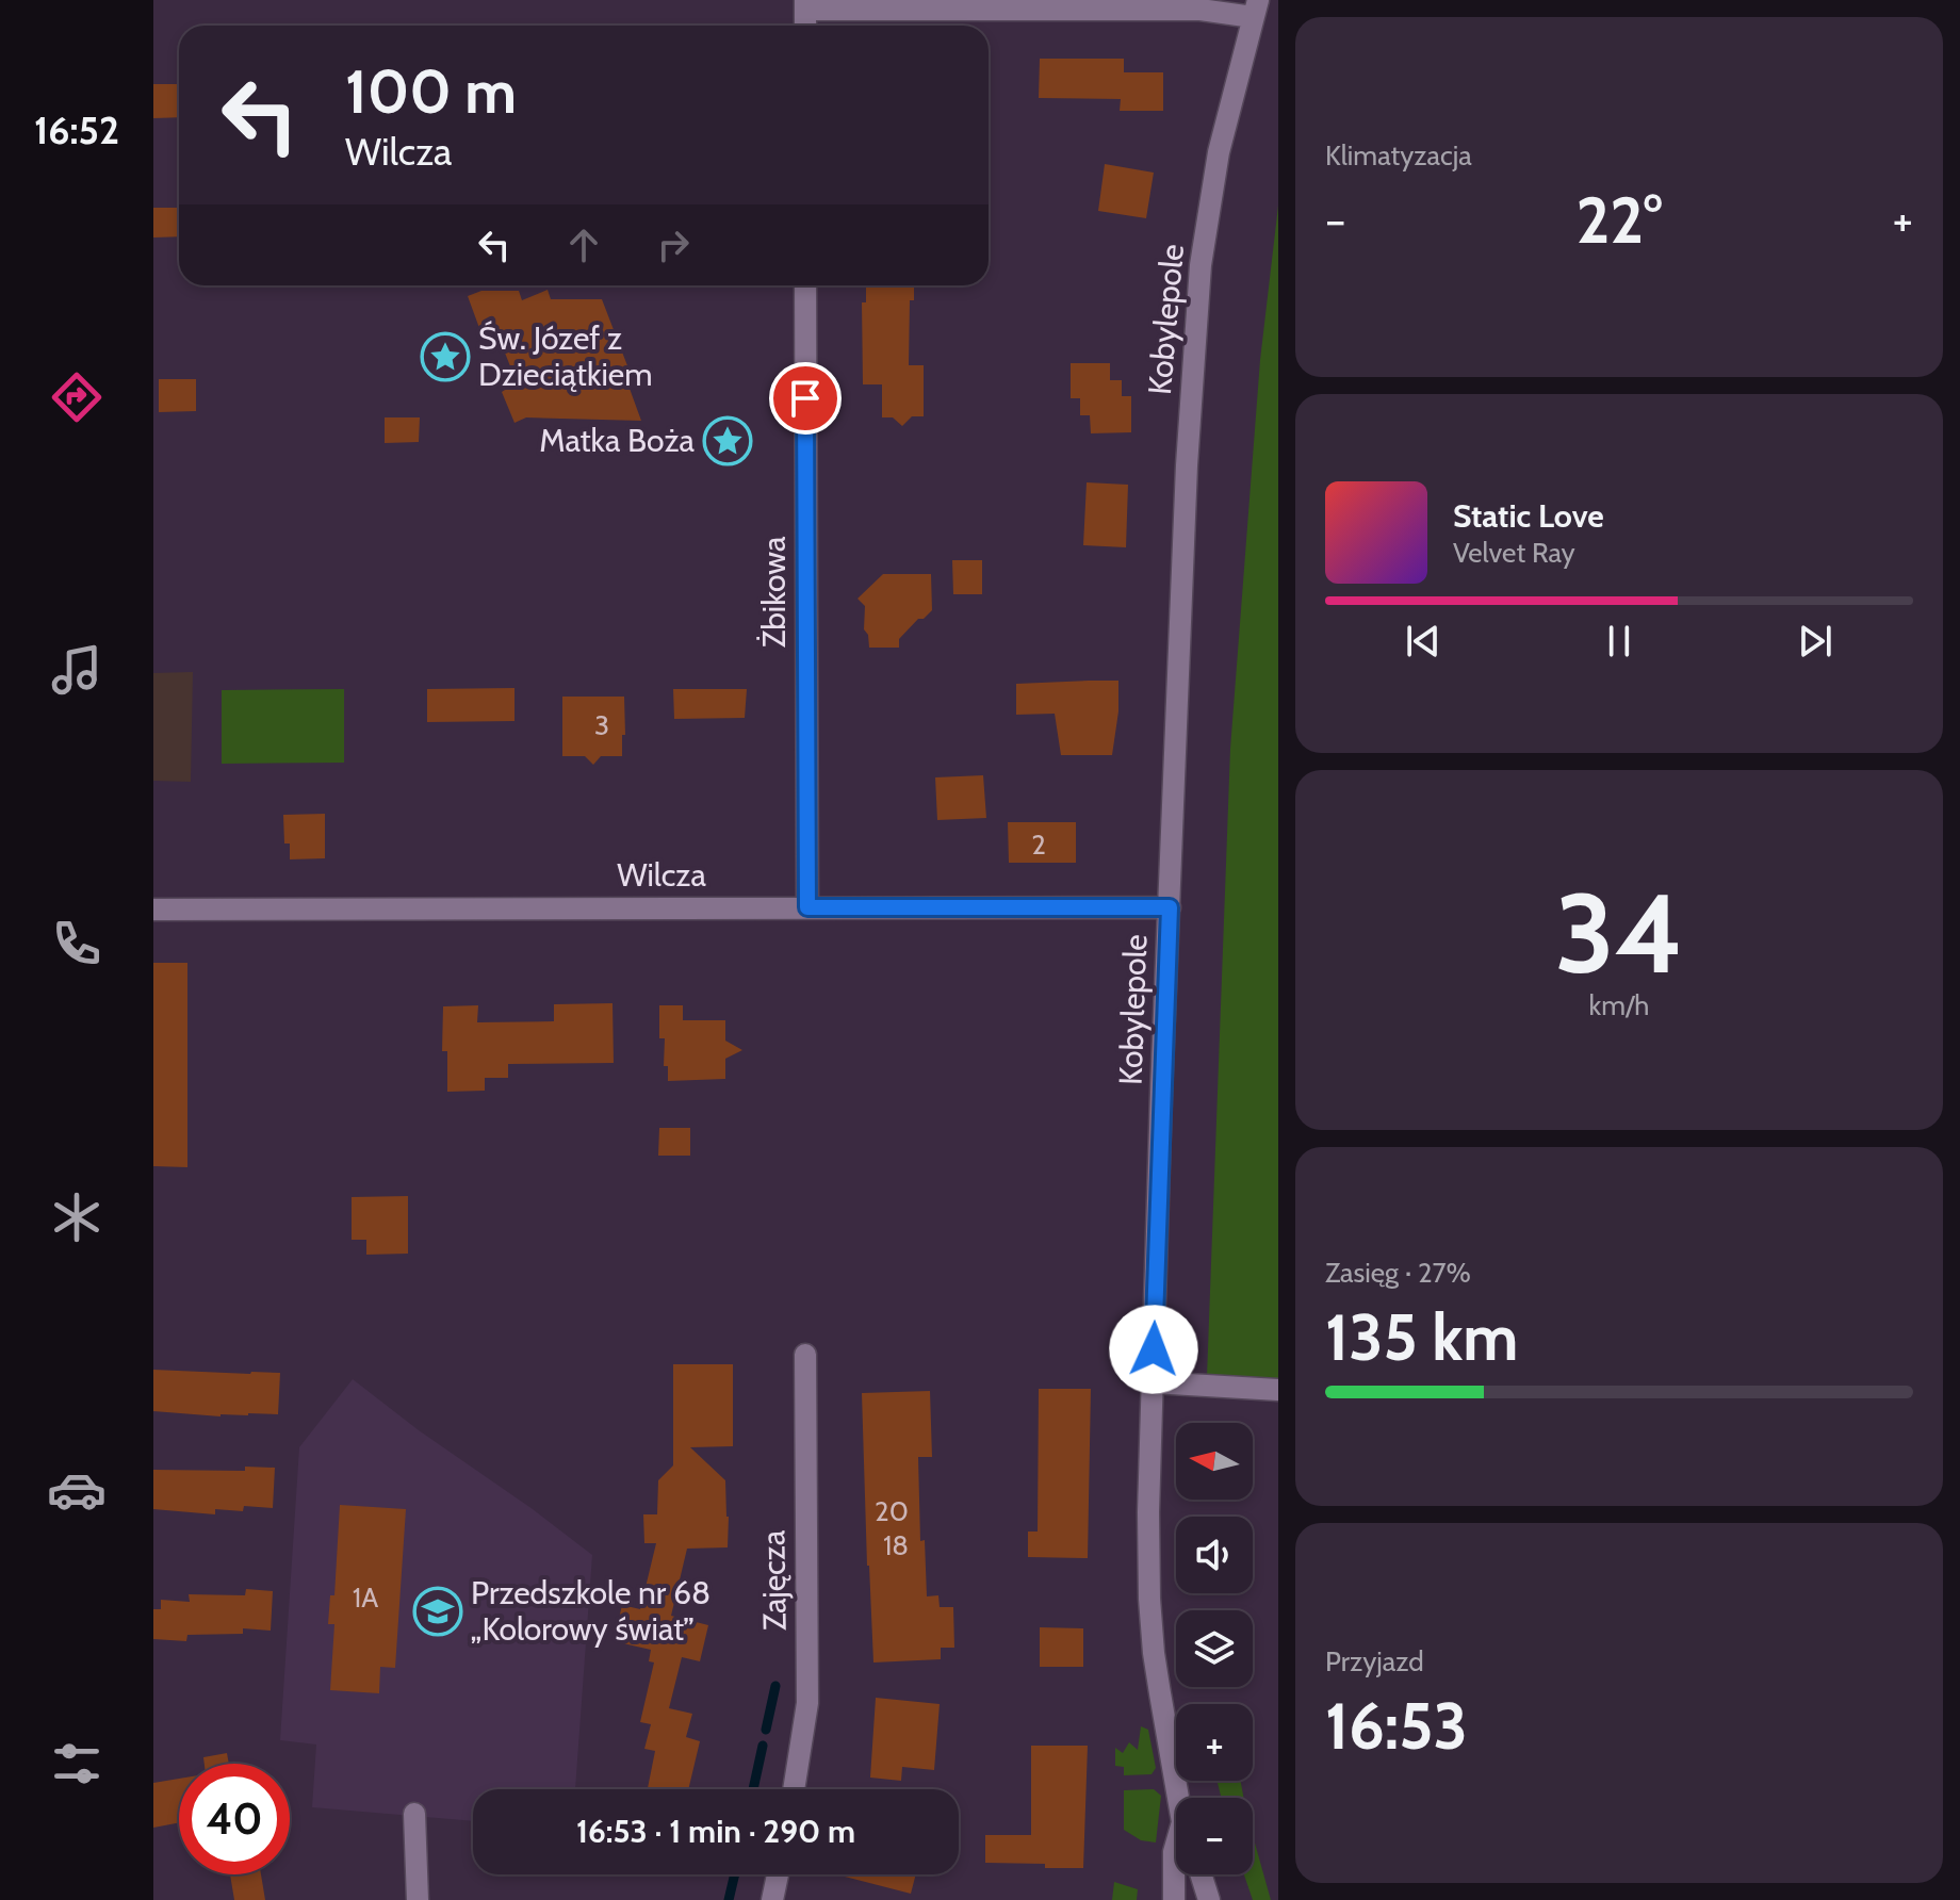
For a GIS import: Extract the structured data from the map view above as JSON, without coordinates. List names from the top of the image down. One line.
{"streets":{"street":["Kobylepole","Żbikowa","Wilcza","Zajęcza"]},"crossings":[["Kobylepole","Wilcza"],["Żbikowa","Wilcza"]],"places":{"place":["Św. Józef z Dzieciątkiem","Matka Boża"],"school or university":["Przedszkole nr 68 „Kolorowy świat”"]},"house_numbers":["3","2","20","18","1A"],"north":"left","page":{"tabs":"16:52","tile":["Klimatyzacja",["34","km/h"],["Zasięg · 27%","135 km"],["Przyjazd","16:53"]],"turn":["100 m","Wilcza"],"heat":["−","22°","+"],"song":["Static Love","Velvet Ray"],"map_buttons":["+","−"],"limit":"40","trip":"16:53 · 1 min · 290 m"}}
